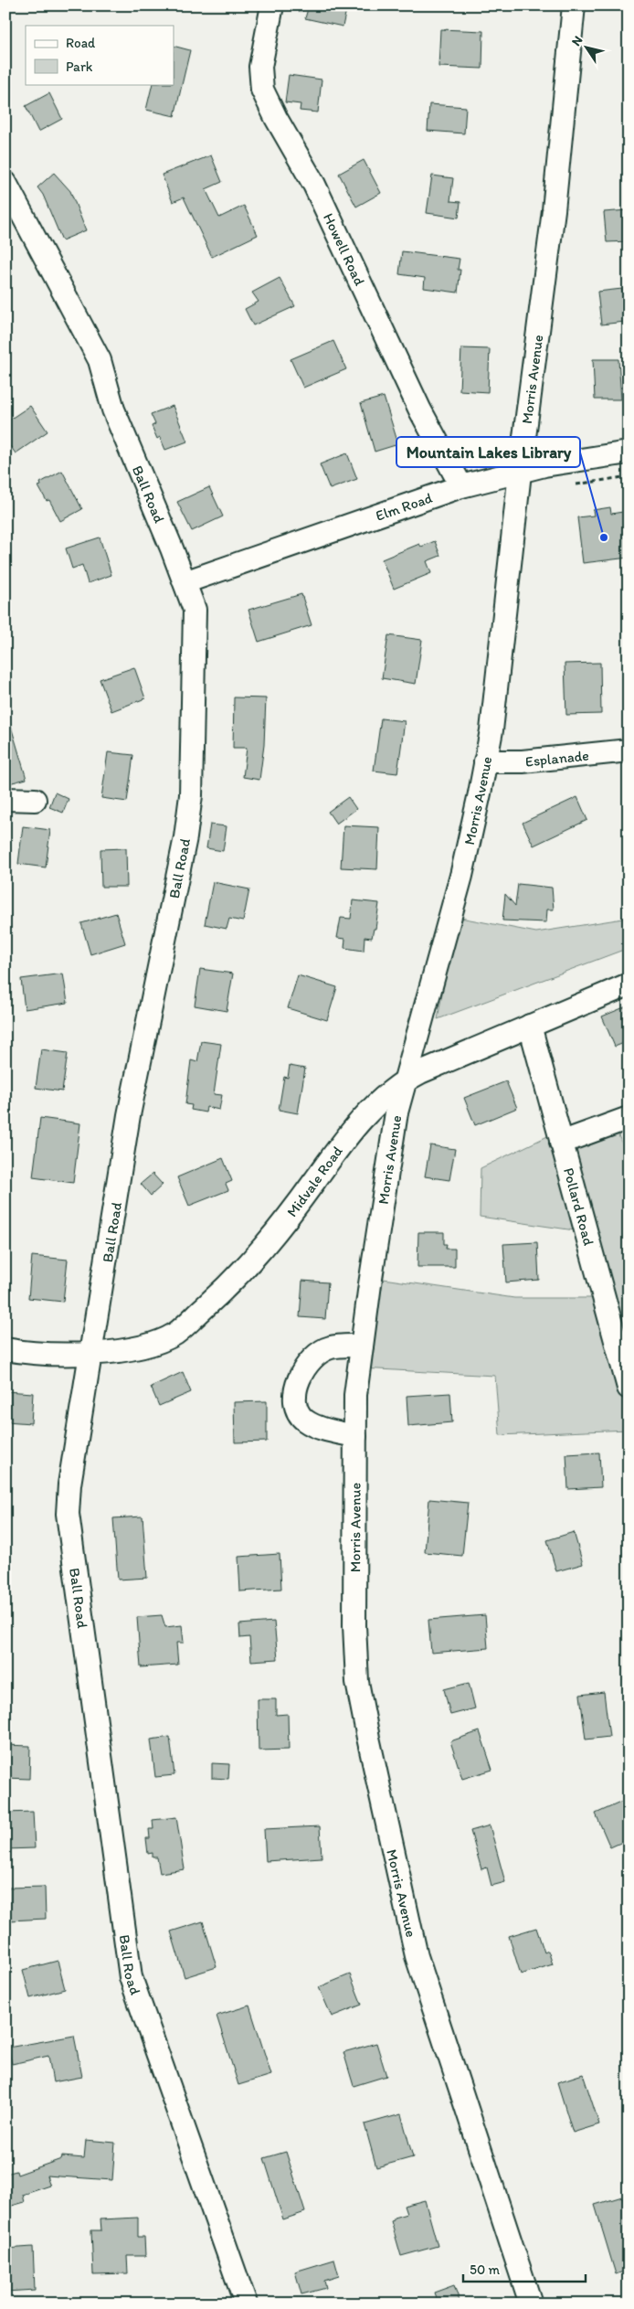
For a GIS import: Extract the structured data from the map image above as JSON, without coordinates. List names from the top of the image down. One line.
{"streets":{"street":["Howell Road","Morris Avenue","Ball Road","Elm Road","Esplanade","Midvale Road","Pollard Road"]},"crossings":[["Howell Road","Elm Road"],["Morris Avenue","Elm Road"],["Morris Avenue","Esplanade"],["Morris Avenue","Midvale Road"],["Ball Road","Elm Road"],["Ball Road","Midvale Road"],["Midvale Road","Pollard Road"]],"places":["Mountain Lakes Library"],"legend":["Road","Park"],"scale_bar":"50 m","north":"top left"}
